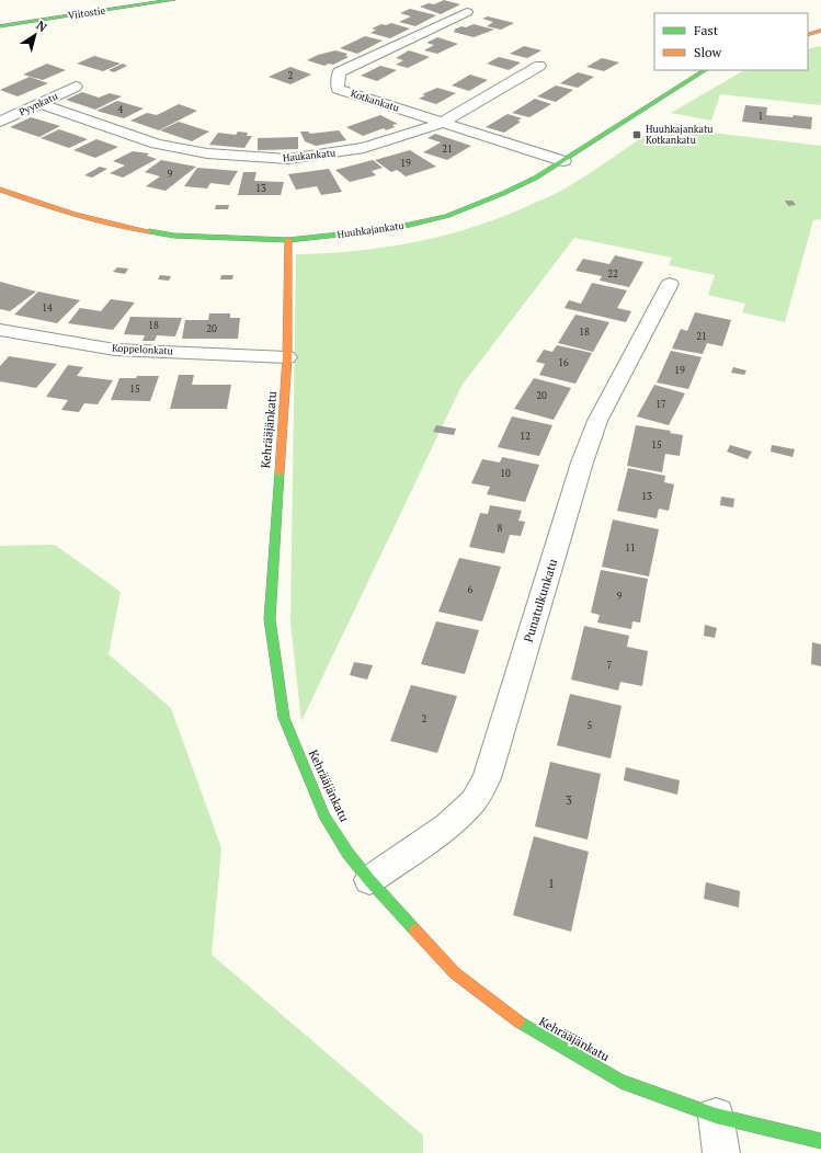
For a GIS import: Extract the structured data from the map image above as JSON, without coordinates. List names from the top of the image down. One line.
{"streets":{"main road":["Viitostie","Huuhkajankatu","Kehrääjänkatu"],"street":["Kotkankatu","Pyynkatu","Haukankatu","Koppelonkatu","Punatulkunkatu"]},"crossings":[["Kotkankatu","Haukankatu"],["Kotkankatu","Huuhkajankatu"],["Pyynkatu","Haukankatu"],["Huuhkajankatu","Kehrääjänkatu"],["Koppelonkatu","Kehrääjänkatu"],["Kehrääjänkatu","Punatulkunkatu"]],"places":{"transit":["Huuhkajankatu Kotkankatu"]},"house_numbers":["2","4","1","21","19","9","13","22","14","18","20","18","21","16","19","15","20","17","12","15","10","13","8","11","6","9","7","2","5","3","1"],"legend":["Fast","Slow"],"north":"top right"}
